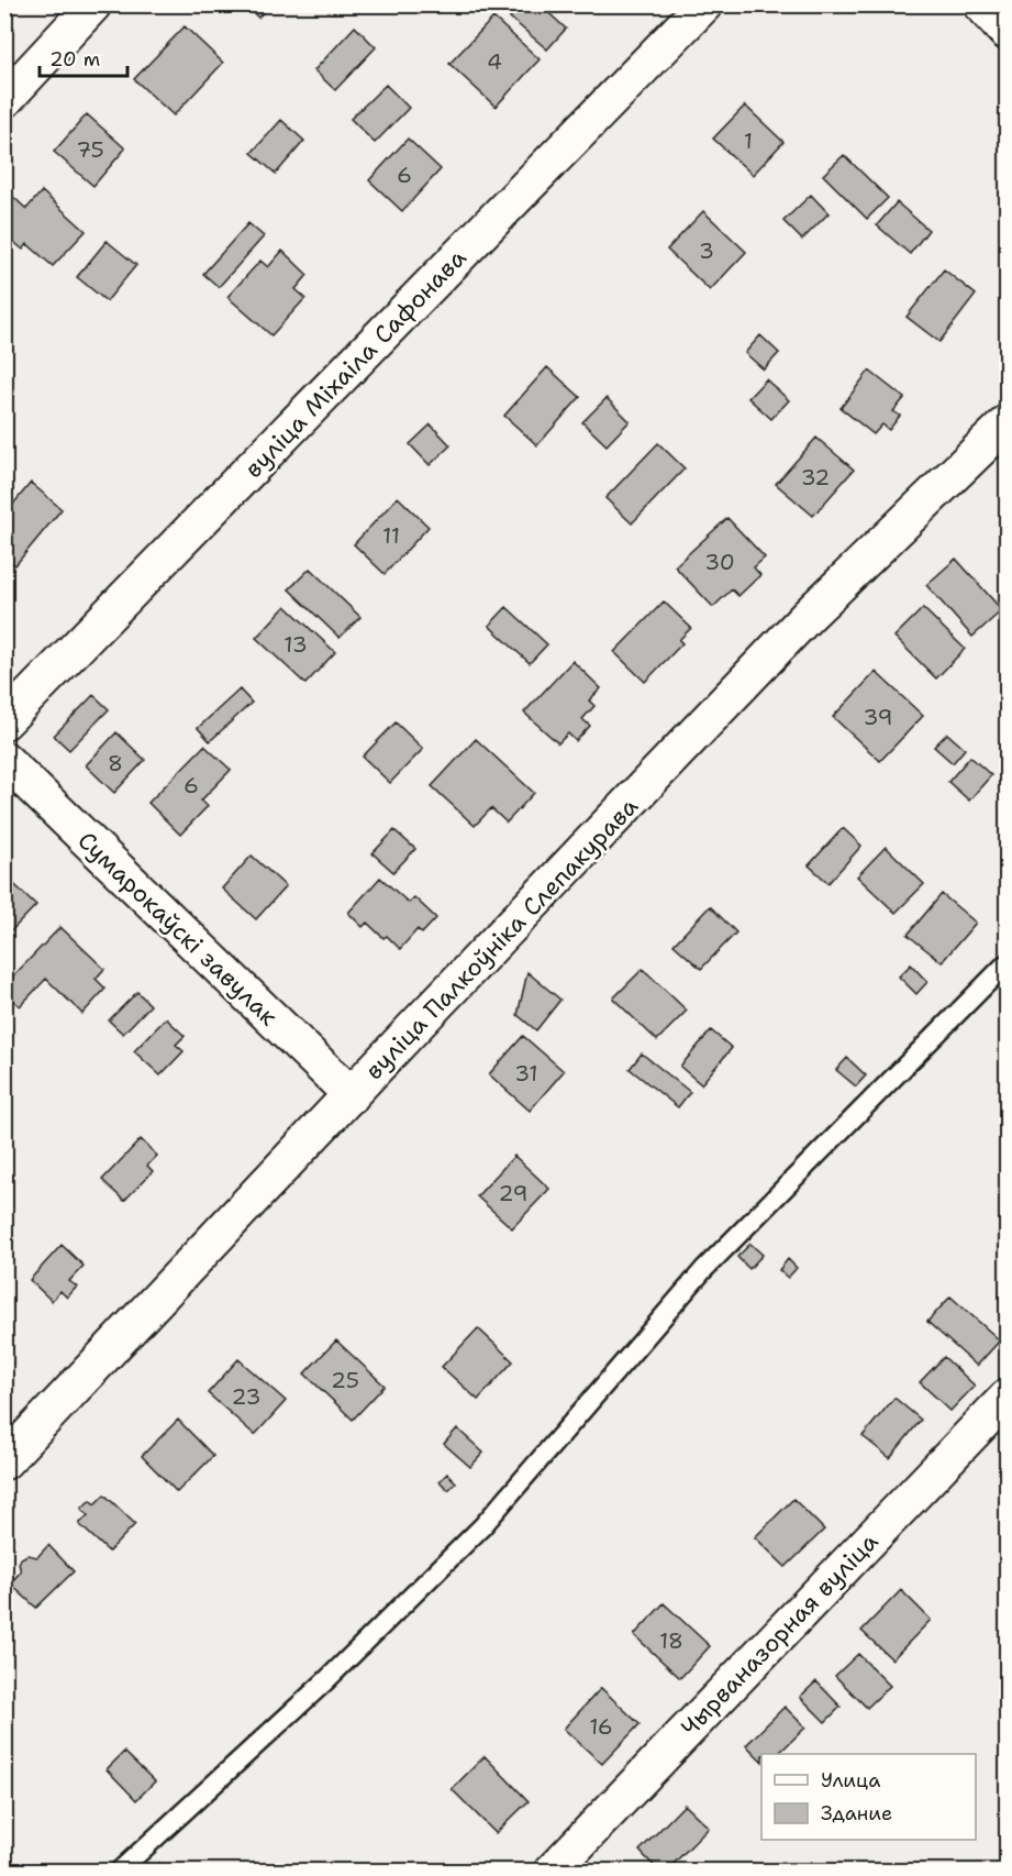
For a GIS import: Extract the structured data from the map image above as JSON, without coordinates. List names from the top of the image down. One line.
{"streets":{"street":["вуліца Міхаіла Сафонава","Сумарокаўскі завулак","вуліца Палкоўніка Слепакурава","Чырваназорная вуліца"]},"crossings":[["Сумарокаўскі завулак","вуліца Палкоўніка Слепакурава"]],"house_numbers":["4","1","75","6","3","32","11","30","13","39","8","6","31","29","25","23","18","16"],"legend":["Улица","Здание"],"scale_bar":"20 m"}
